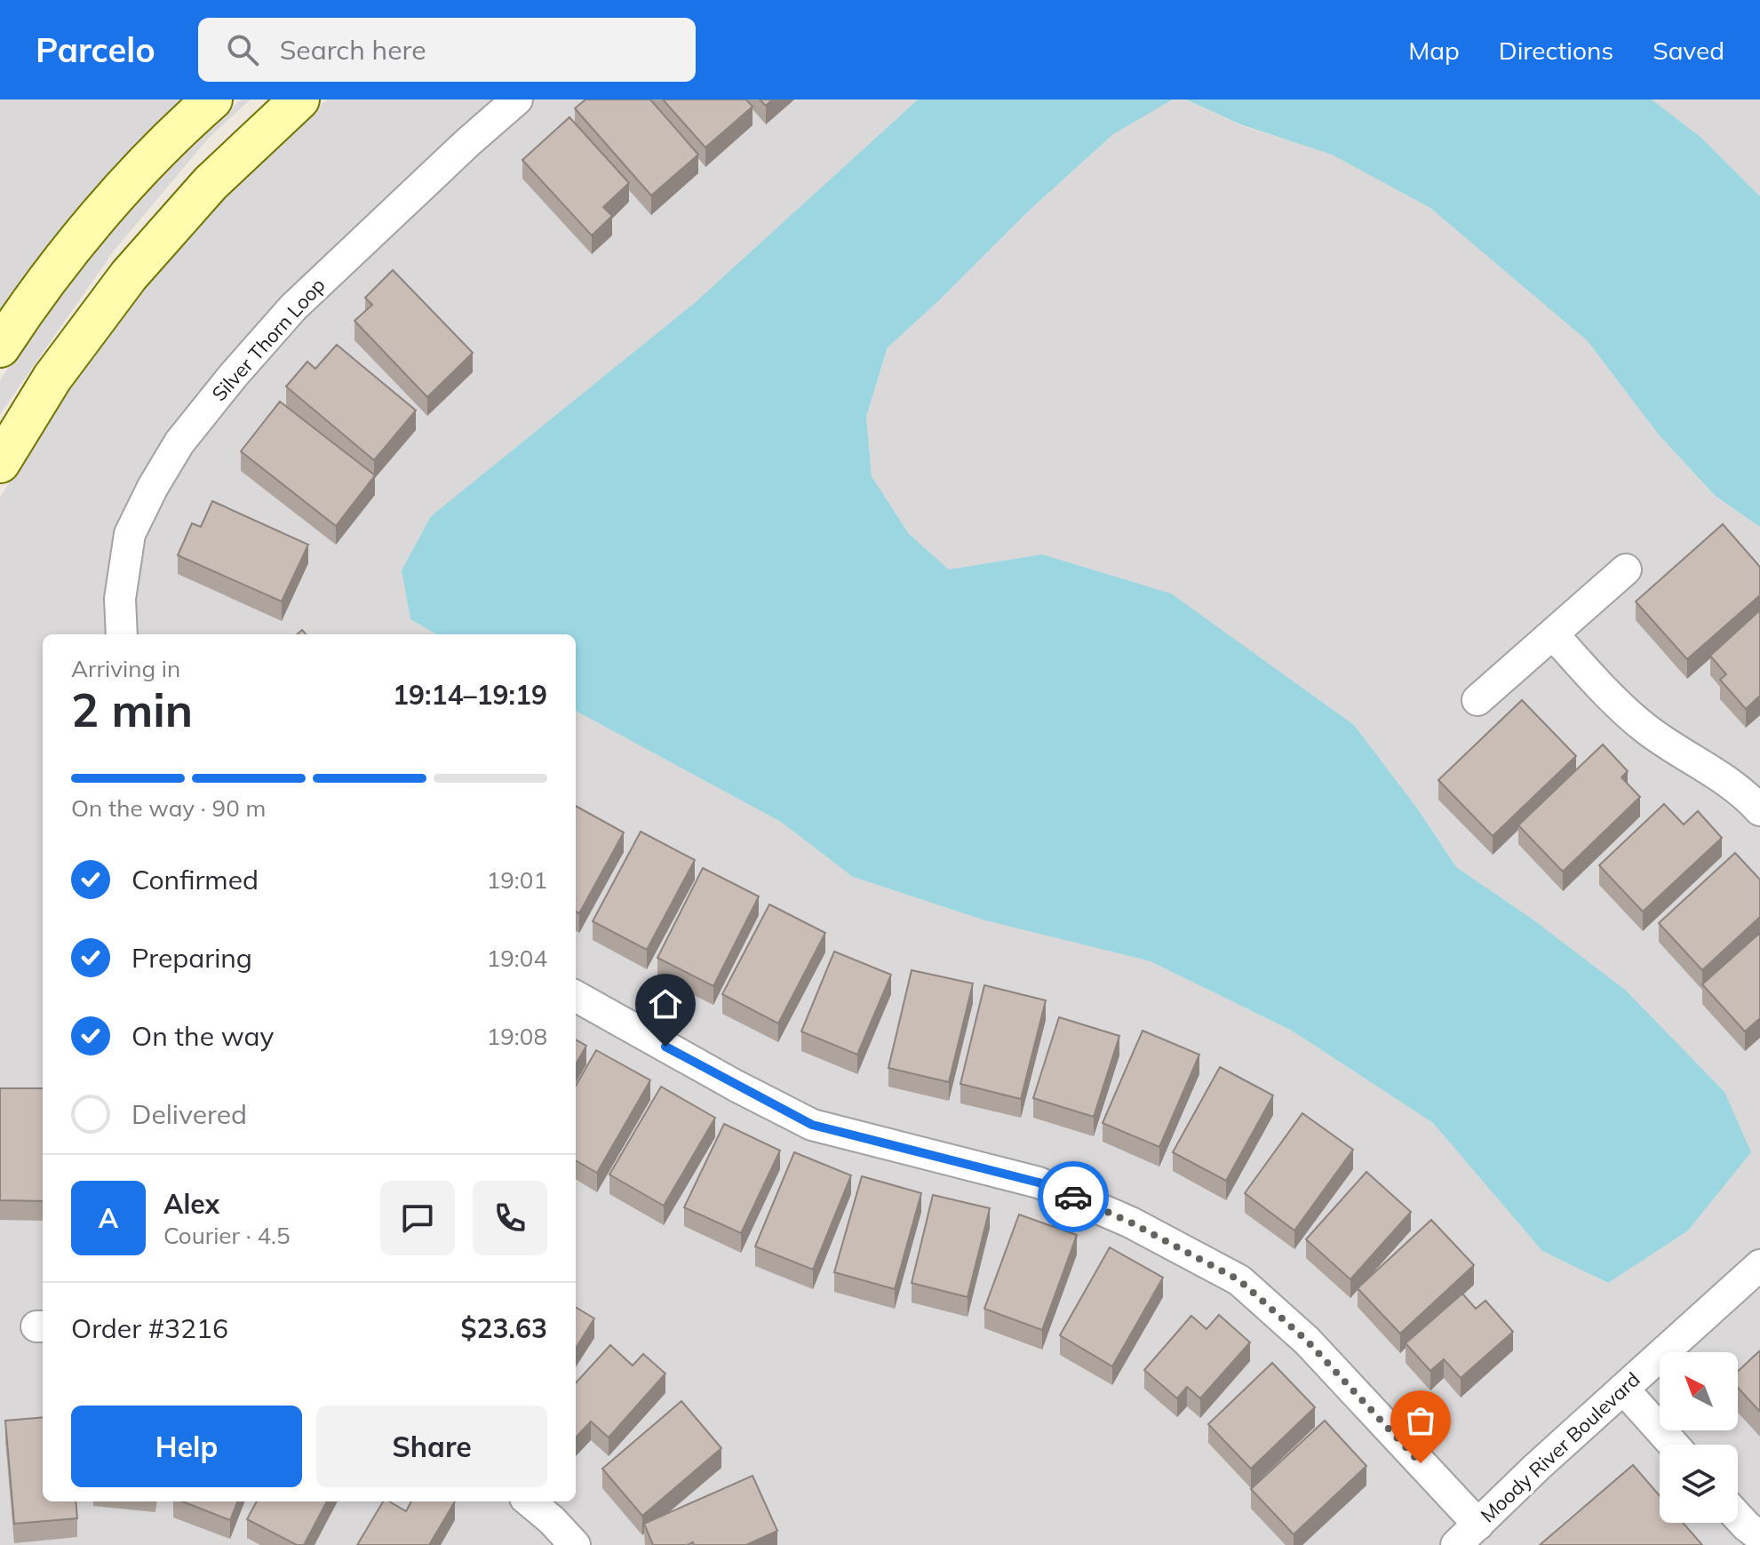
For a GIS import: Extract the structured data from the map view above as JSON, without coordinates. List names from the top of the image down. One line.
{"streets":{"street":["Silver Thorn Loop","Moody River Boulevard"]},"north":"top left","page":{"header":"Parcelo","search":"Search here","nav":["Map","Directions","Saved"],"heading":["2 min","Arriving in","19:14–19:19"],"panel":["Alex","Courier · 4.5","Order #3216","$23.63"],"bar":"On the way · 90 m","list":[["Confirmed","19:01"],["Preparing","19:04"],["On the way","19:08"],"Delivered"],"round":"A","buttons":["Help","Share"]}}
